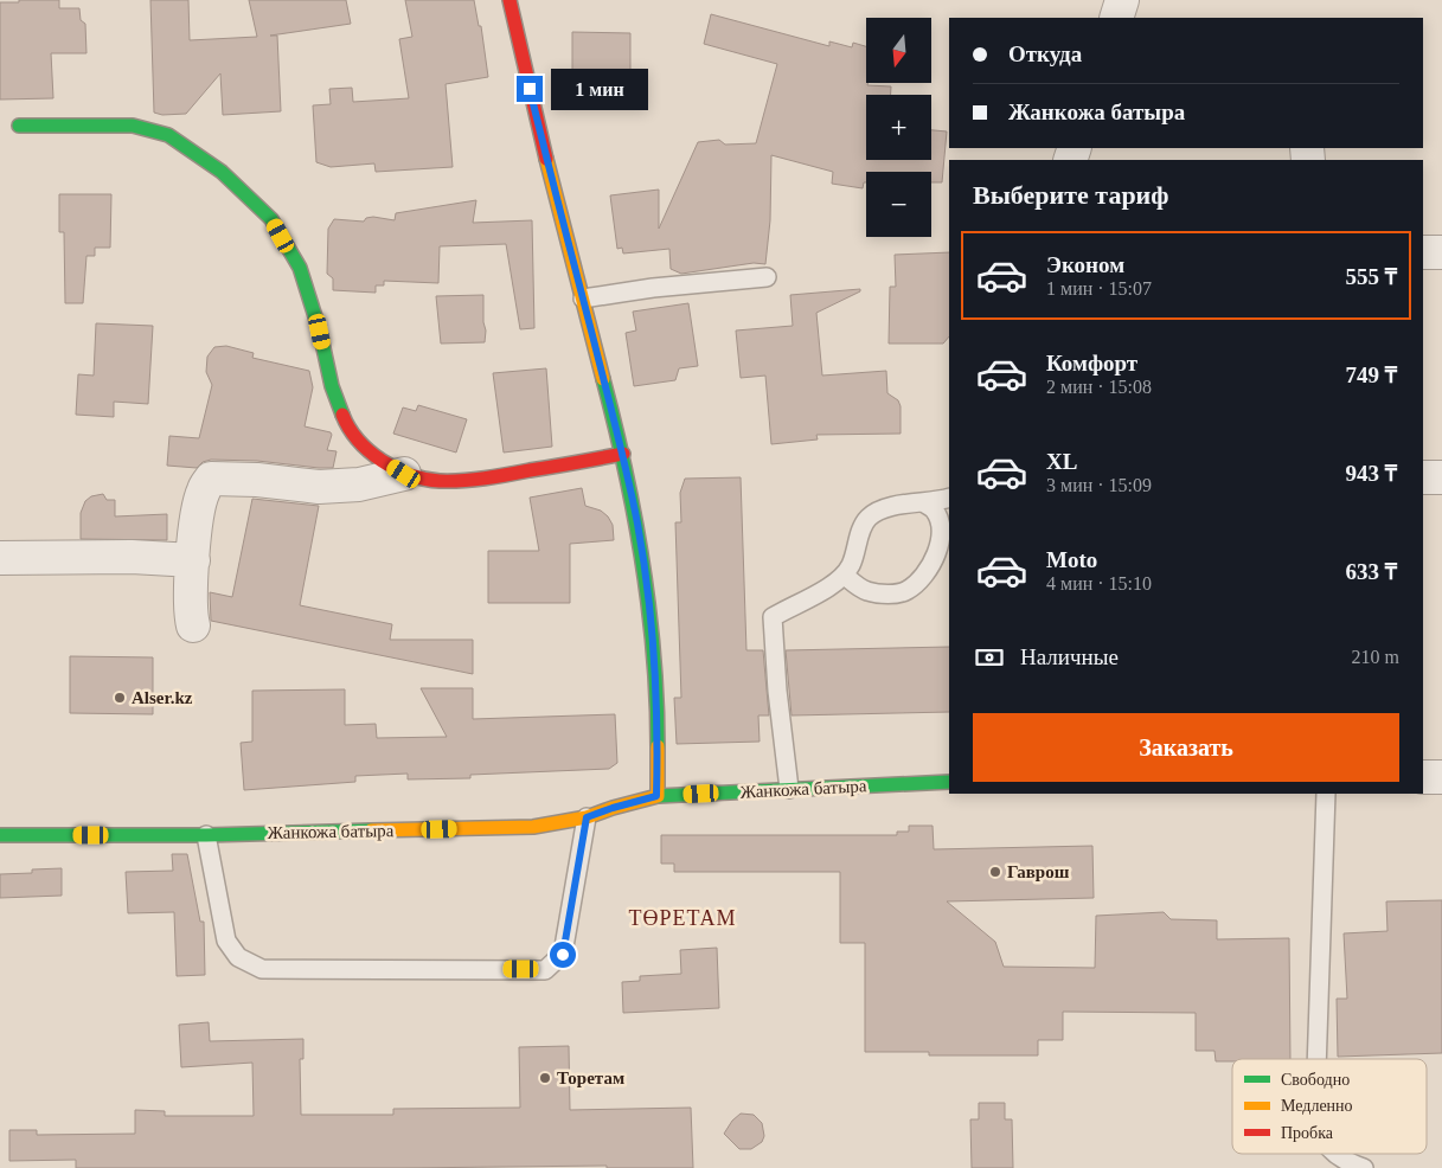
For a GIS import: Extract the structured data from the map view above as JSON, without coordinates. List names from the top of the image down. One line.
{"streets":{"street":["Жанкожа батыра"]},"districts":["ТӨРЕТАМ"],"places":["Alser.kz","Гаврош","Торетам"],"legend":["Свободно","Медленно","Пробка"],"north":"bottom","page":{"map_buttons":["+","−"],"banner":["Откуда","Жанкожа батыра"],"bubble":"1 мин","heading":"Выберите тариф","list":[{"name":"Эконом","note":"1 мин · 15:07","value":"555 ₸"},{"name":"Комфорт","note":"2 мин · 15:08","value":"749 ₸"},{"name":"XL","note":"3 мин · 15:09","value":"943 ₸"},{"name":"Moto","note":"4 мин · 15:10","value":"633 ₸"}],"pay":["Наличные","210 m"],"buttons":"Заказать"}}
